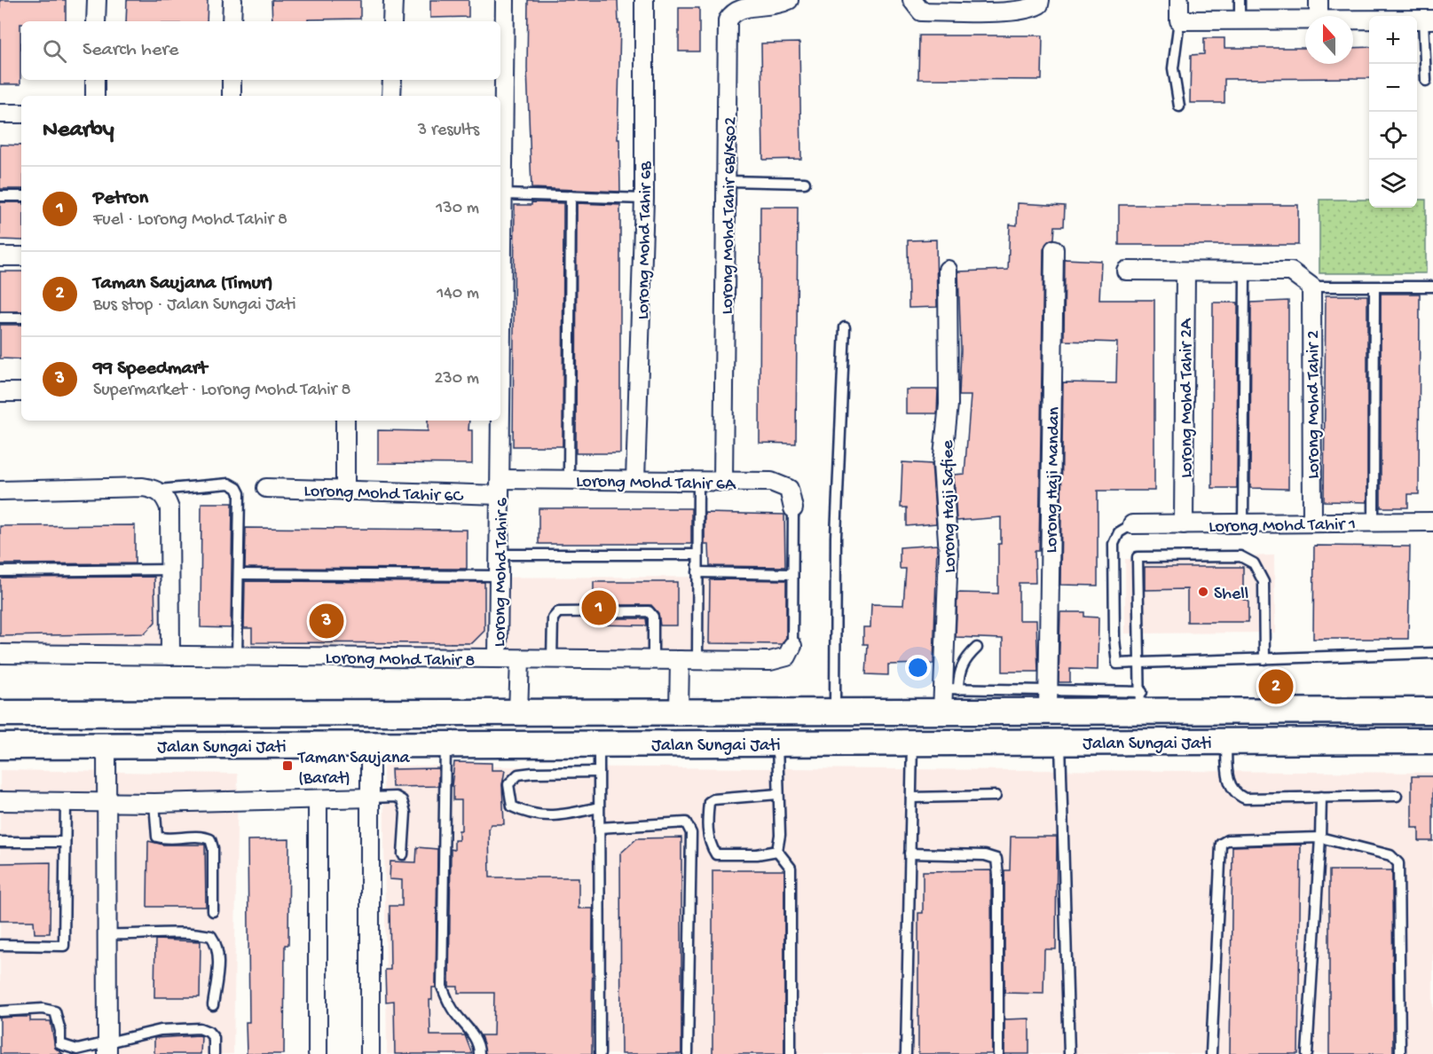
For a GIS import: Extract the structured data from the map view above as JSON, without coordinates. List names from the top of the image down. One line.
{"streets":{"main road":["Jalan Sungai Jati"],"street":["Lorong Mohd Tahir 6B/Ks02","Lorong Mohd Tahir 6B","Lorong Mohd Tahir 2A","Lorong Mohd Tahir 2","Lorong Haji Mandan","Lorong Mohd Tahir 6A","Lorong Mohd Tahir 6C","Lorong Haji Safiee","Lorong Mohd Tahir 1","Lorong Mohd Tahir 6","Lorong Mohd Tahir 8"]},"crossings":[["Lorong Mohd Tahir 6B/Ks02","Lorong Mohd Tahir 6A"],["Lorong Mohd Tahir 6B","Lorong Mohd Tahir 6A"],["Lorong Mohd Tahir 2A","Lorong Mohd Tahir 1"],["Lorong Mohd Tahir 2","Lorong Mohd Tahir 1"],["Lorong Haji Mandan","Jalan Sungai Jati"],["Lorong Mohd Tahir 6A","Lorong Mohd Tahir 6C"],["Lorong Mohd Tahir 6A","Lorong Mohd Tahir 6"],["Lorong Mohd Tahir 6C","Lorong Mohd Tahir 6"],["Lorong Haji Safiee","Jalan Sungai Jati"],["Lorong Mohd Tahir 6","Lorong Mohd Tahir 8"]],"places":{"other":["Shell"],"transit":["Taman Saujana (Barat)"]},"north":"top","page":{"map_buttons":["+","−"],"search":"Search here","heading":["Nearby","3 results"],"list":[{"mark":"1","name":"Petron","note":"Fuel · Lorong Mohd Tahir 8","value":"130 m"},{"mark":"2","name":"Taman Saujana (Timur)","note":"Bus stop · Jalan Sungai Jati","value":"140 m"},{"mark":"3","name":"99 Speedmart","note":"Supermarket · Lorong Mohd Tahir 8","value":"230 m"}],"pins":["1","3","2"]}}
